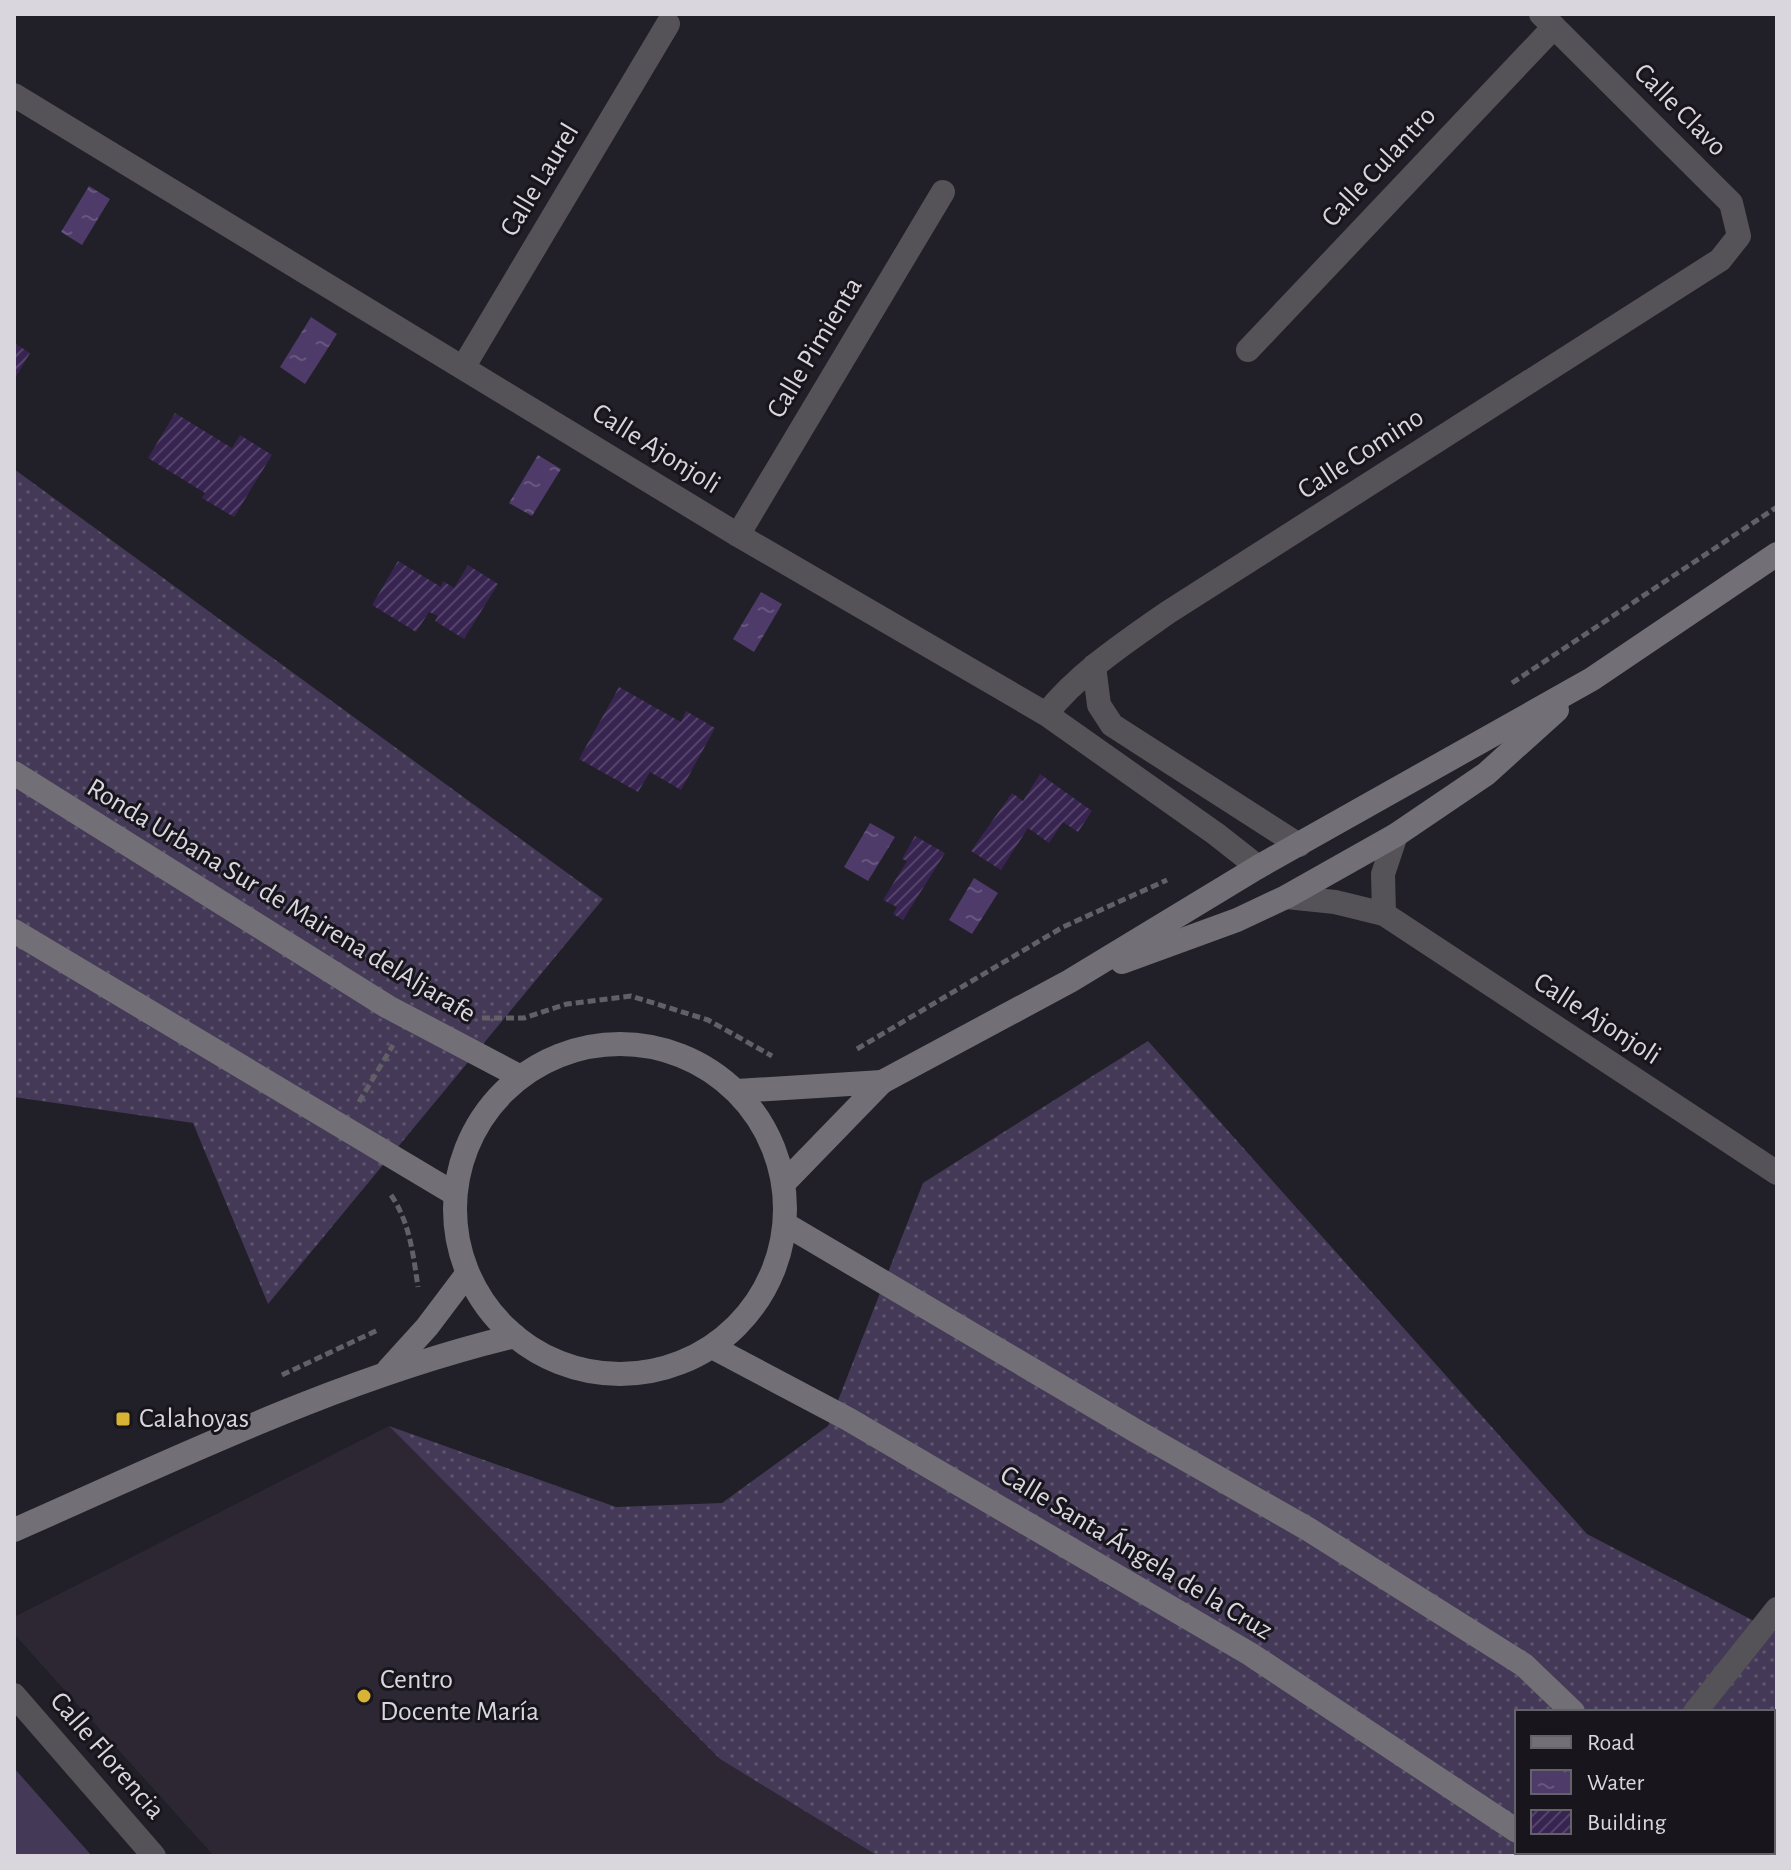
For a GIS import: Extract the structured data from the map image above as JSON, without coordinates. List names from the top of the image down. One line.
{"streets":{"main road":["Ronda Urbana Sur de Mairena delAljarafe","Calle Santa Ángela de la Cruz"],"street":["Calle Clavo","Calle Culantro","Calle Laurel","Calle Pimienta","Calle Ajonjoli","Calle Comino","Calle Florencia"]},"crossings":[["Calle Clavo","Calle Culantro"],["Calle Clavo","Calle Comino"],["Calle Laurel","Calle Ajonjoli"],["Calle Pimienta","Calle Ajonjoli"],["Calle Ajonjoli","Calle Comino"]],"places":{"transit":["Calahoyas"],"other":["Centro Docente María"]},"legend":["Road","Water","Building"]}
